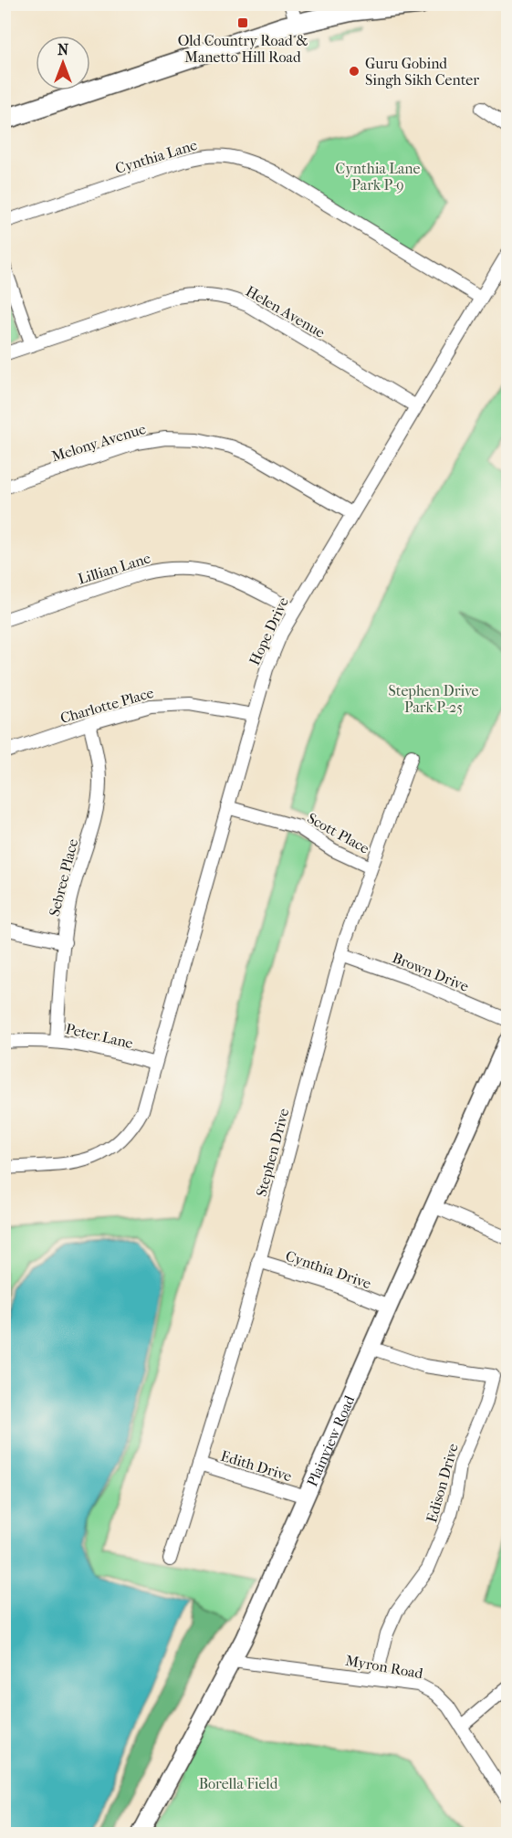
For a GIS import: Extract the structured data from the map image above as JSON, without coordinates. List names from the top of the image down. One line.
{"streets":{"main road":["Plainview Road"],"street":["Cynthia Lane","Helen Avenue","Melony Avenue","Lillian Lane","Hope Drive","Charlotte Place","Scott Place","Sebree Place","Brown Drive","Peter Lane","Stephen Drive","Cynthia Drive","Edith Drive","Edison Drive","Myron Road"]},"crossings":[["Cynthia Lane","Hope Drive"],["Helen Avenue","Hope Drive"],["Melony Avenue","Hope Drive"],["Lillian Lane","Hope Drive"],["Hope Drive","Charlotte Place"],["Hope Drive","Scott Place"],["Hope Drive","Peter Lane"],["Charlotte Place","Sebree Place"],["Scott Place","Stephen Drive"],["Sebree Place","Peter Lane"],["Brown Drive","Stephen Drive"],["Stephen Drive","Cynthia Drive"],["Stephen Drive","Edith Drive"],["Cynthia Drive","Plainview Road"],["Plainview Road","Edith Drive"],["Plainview Road","Edison Drive"],["Plainview Road","Myron Road"],["Edison Drive","Myron Road"]],"parks":["Cynthia Lane Park P-9","Stephen Drive Park P-25","Borella Field"],"places":{"transit":["Old Country Road & Manetto Hill Road"],"other":["Guru Gobind Singh Sikh Center"]},"north":"top"}
